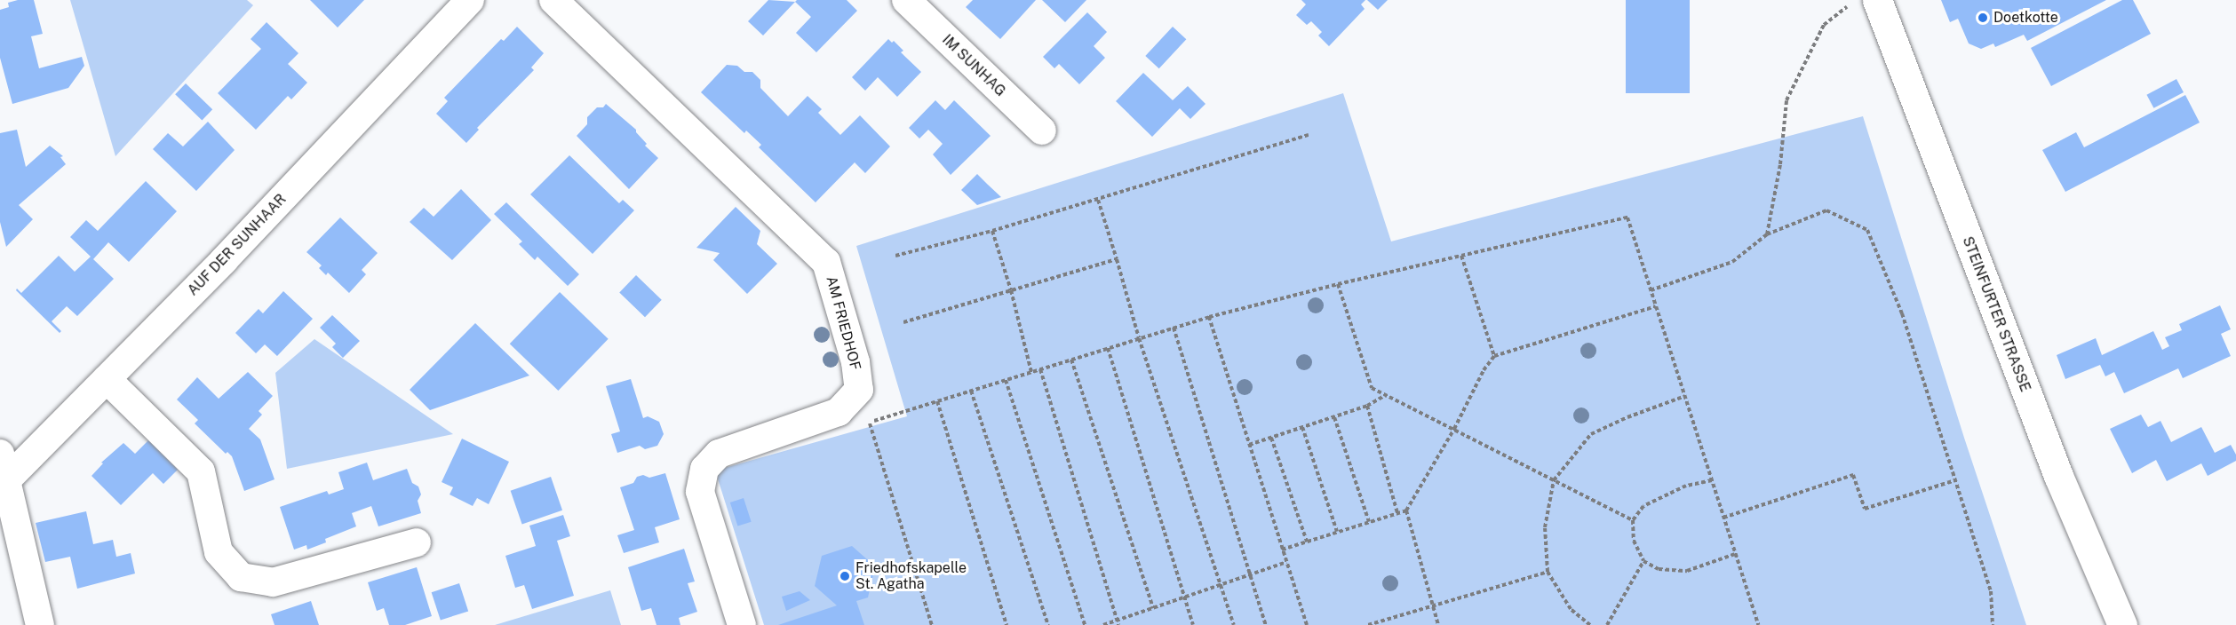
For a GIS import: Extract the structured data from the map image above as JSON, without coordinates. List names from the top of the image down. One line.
{"streets":{"main road":["STEINFURTER STRASSE"],"street":["IM SUNHAG","AUF DER SUNHAAR","AM FRIEDHOF"]},"places":["Doetkotte","Friedhofskapelle St. Agatha"]}
